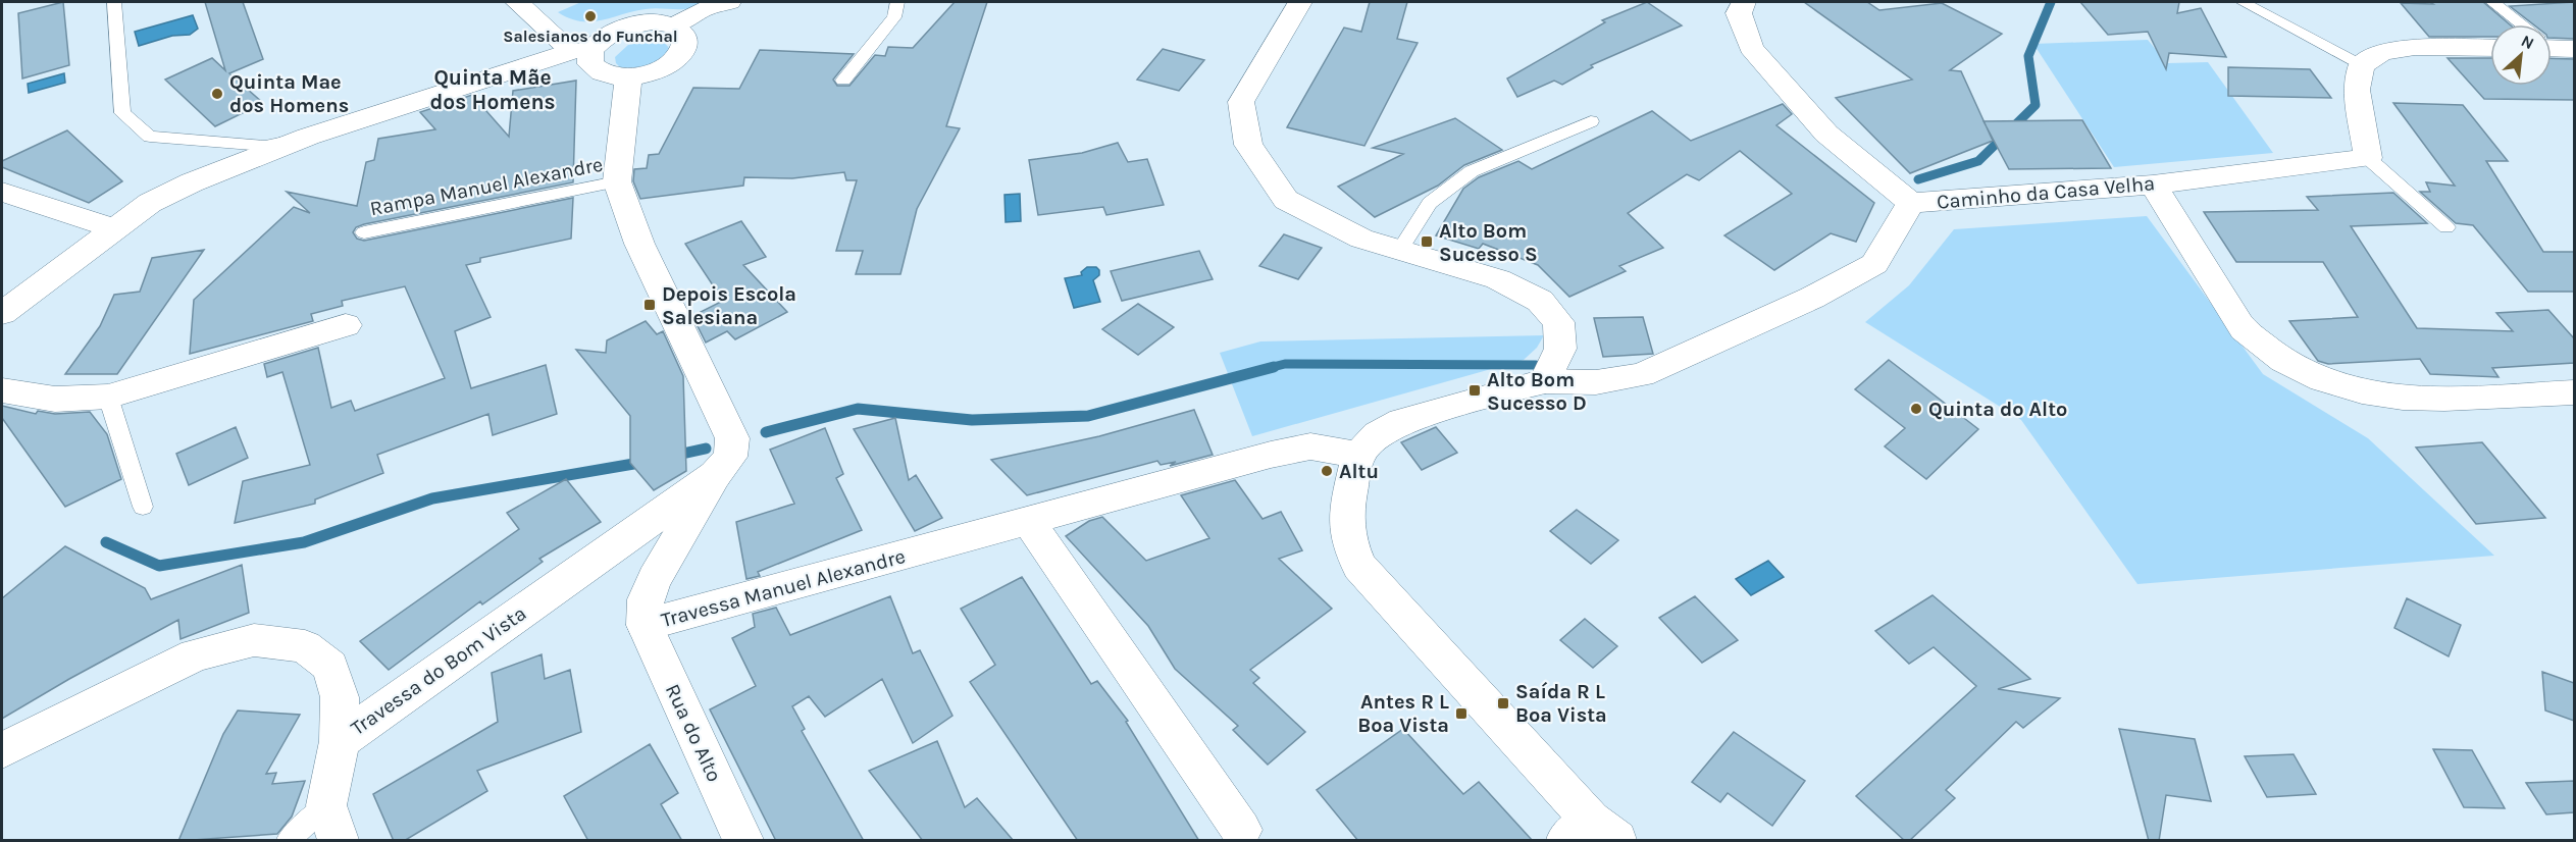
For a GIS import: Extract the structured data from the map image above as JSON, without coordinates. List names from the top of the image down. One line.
{"streets":{"street":["Caminho da Casa Velha","Travessa Manuel Alexandre","Travessa do Bom Vista","Rua do Alto"],"lane":["Rampa Manuel Alexandre"]},"crossings":[["Rampa Manuel Alexandre","Travessa Manuel Alexandre"],["Caminho da Casa Velha","Travessa Manuel Alexandre"],["Travessa Manuel Alexandre","Travessa do Bom Vista"],["Travessa Manuel Alexandre","Rua do Alto"]],"districts":["Quinta Mãe dos Homens"],"places":{"other":["Salesianos do Funchal","Quinta Mae dos Homens","Quinta do Alto","Altu"],"transit":["Alto Bom Sucesso S","Depois Escola Salesiana","Alto Bom Sucesso D","Saída R L Boa Vista","Antes R L Boa Vista"]},"north":"top right"}
